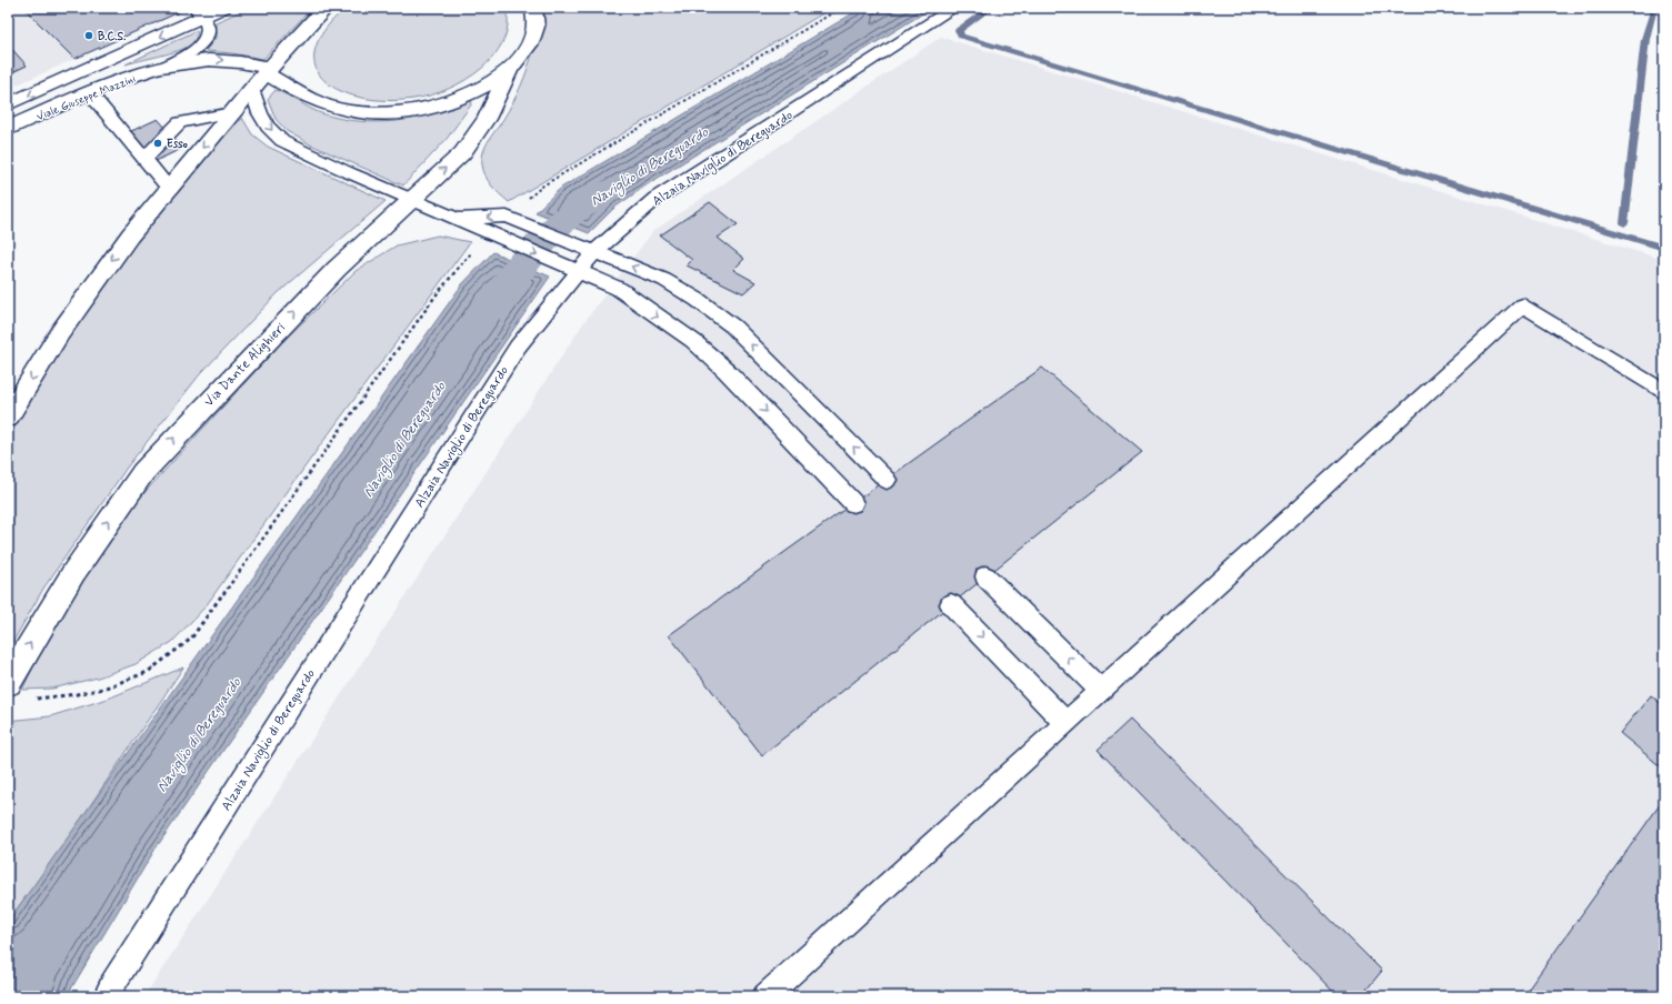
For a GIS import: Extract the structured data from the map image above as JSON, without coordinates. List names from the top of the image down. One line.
{"streets":{"main road":["Viale Giuseppe Mazzini","Via Dante Alighieri"],"lane":["Alzaia Naviglio di Bereguardo"]},"crossings":[["Viale Giuseppe Mazzini","Via Dante Alighieri"]],"water":["Naviglio di Bereguardo"],"places":["B.C.S.","Esso"]}
